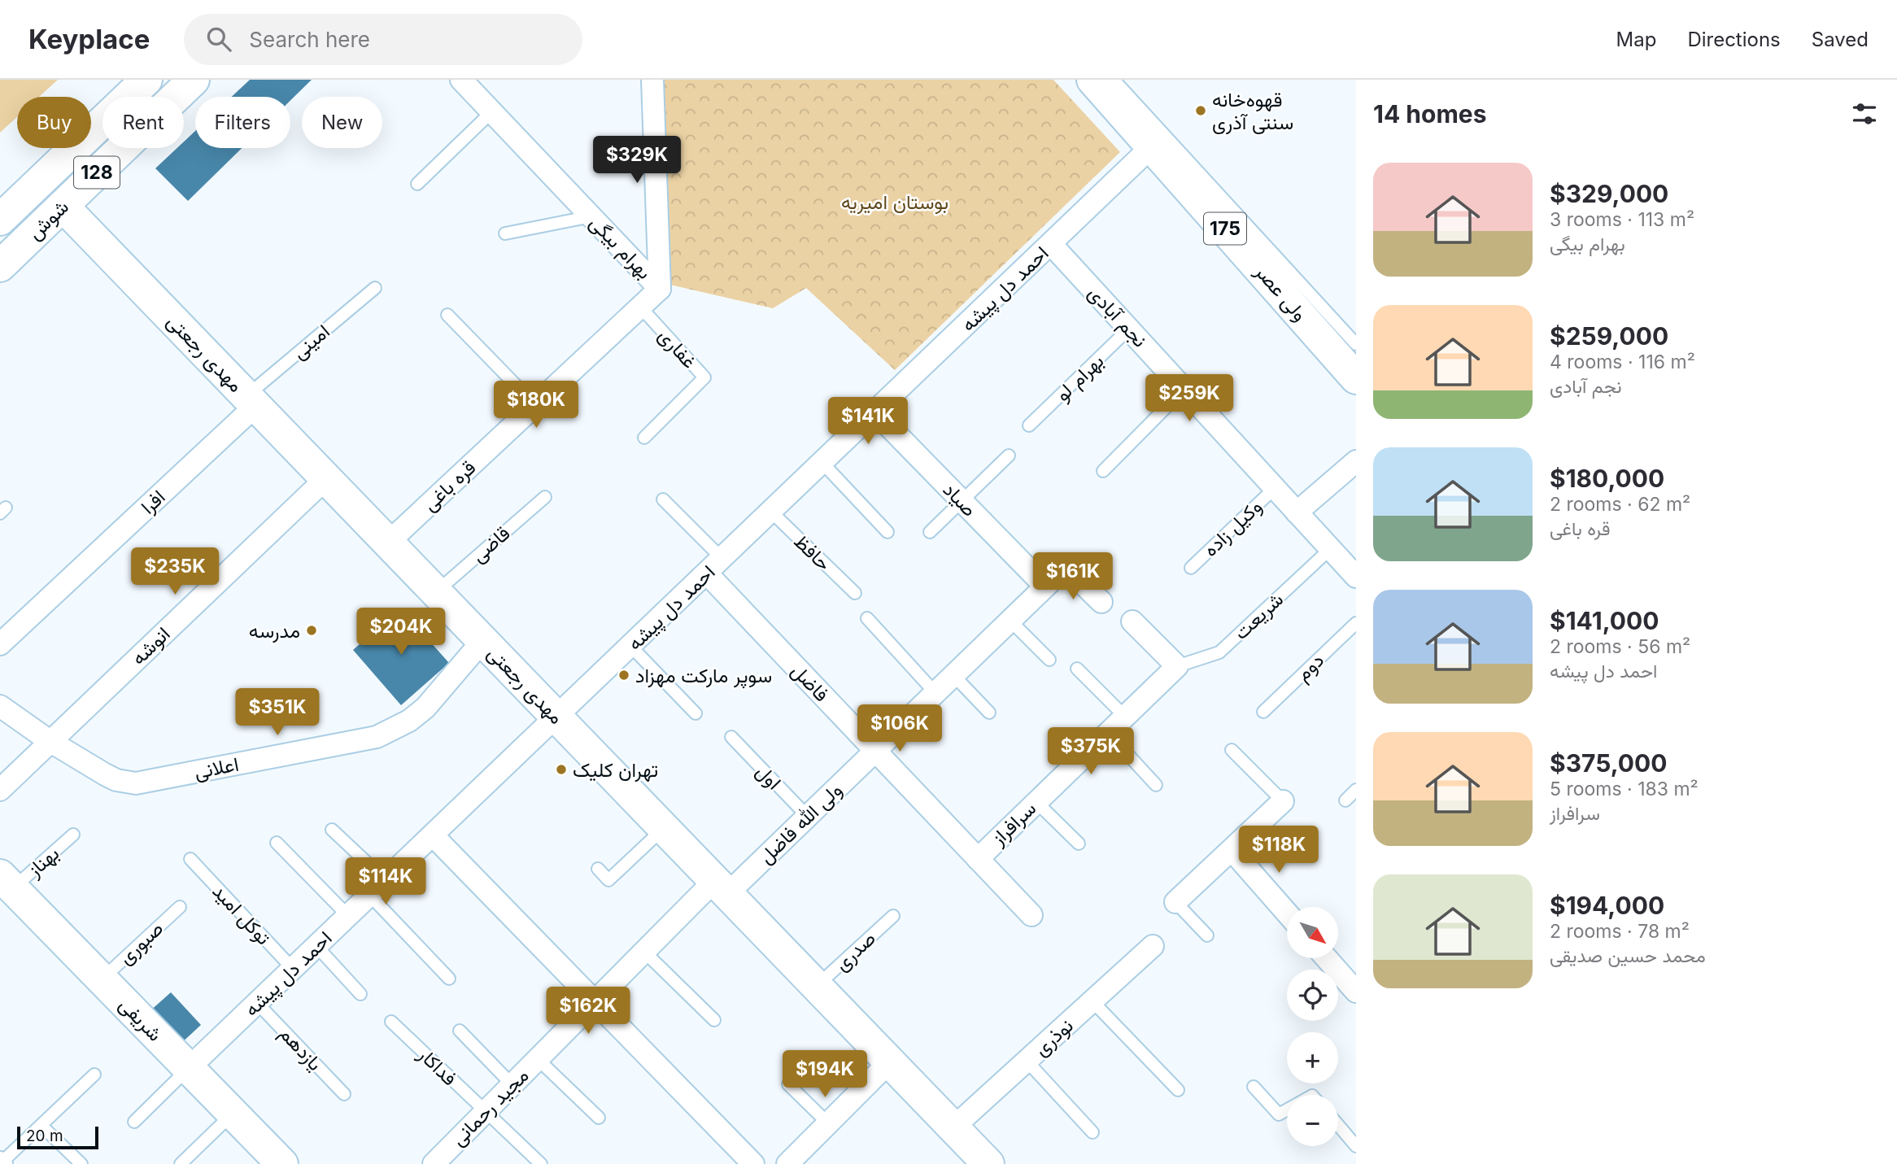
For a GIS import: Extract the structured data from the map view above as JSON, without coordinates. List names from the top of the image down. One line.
{"streets":{"street":["128","شوش","175","بهرام بیگی","احمد دل پیشه","ولی عصر","نجم آبادی","مهدی رجعتی","قره باغی","صیاد","افرا","انوشه","فاضل","اعلانی","ولی الله فاضل","سرافراز","شریفی","نوذری","مجید رحمانی"],"lane":["امینی","غفاری","بهرام لو","وکیل زاده","قاضی","حافظ","شریعت","دوم","اول","بهناز","توکل امید","صبوری","صدری","یازدهم","فداکار"]},"crossings":[["شوش","مهدی رجعتی"],["بهرام بیگی","قره باغی"],["احمد دل پیشه","ولی عصر"],["احمد دل پیشه","نجم آبادی"],["احمد دل پیشه","مهدی رجعتی"],["احمد دل پیشه","صیاد"],["احمد دل پیشه","حافظ"],["احمد دل پیشه","فاضل"],["احمد دل پیشه","توکل امید"],["احمد دل پیشه","شریفی"],["احمد دل پیشه","یازدهم"],["نجم آبادی","بهرام لو"],["نجم آبادی","وکیل زاده"],["نجم آبادی","شریعت"],["امینی","مهدی رجعتی"],["امینی","افرا"],["غفاری","قره باغی"],["مهدی رجعتی","قره باغی"],["مهدی رجعتی","افرا"],["مهدی رجعتی","قاضی"],["مهدی رجعتی","انوشه"],["مهدی رجعتی","اعلانی"],["مهدی رجعتی","ولی الله فاضل"],["مهدی رجعتی","صدری"],["مهدی رجعتی","نوذری"],["مهدی رجعتی","مجید رحمانی"],["صیاد","ولی الله فاضل"],["شریعت","سرافراز"],["انوشه","اعلانی"],["فاضل","ولی الله فاضل"],["فاضل","سرافراز"],["اول","ولی الله فاضل"],["ولی الله فاضل","مجید رحمانی"],["بهناز","شریفی"],["صبوری","شریفی"],["فداکار","مجید رحمانی"]],"parks":["بوستان امیریه"],"places":["قهوه‌خانه سنتی آذری","مدرسه","سوپر مارکت مهزاد","تهران کلیک"],"scale_bar":"20 m","north":"bottom right","page":{"header":"Keyplace","search":"Search here","nav":["Map","Directions","Saved"],"heading":"14 homes","chip":["Buy","Rent","Filters","New"],"price":["$329K","$259K","$180K","$141K","$235K","$161K","$204K","$351K","$106K","$375K","$118K","$114K","$162K","$194K"],"list":[{"name":"$329,000","note":"3 rooms · 113 m² · بهرام بیگی"},{"name":"$259,000","note":"4 rooms · 116 m² · نجم آبادی"},{"name":"$180,000","note":"2 rooms · 62 m² · قره باغی"},{"name":"$141,000","note":"2 rooms · 56 m² · احمد دل پیشه"},{"name":"$375,000","note":"5 rooms · 183 m² · سرافراز"},{"name":"$194,000","note":"2 rooms · 78 m² · محمد حسین صدیقی"}],"map_buttons":["+","−"],"scale":"20 m"}}
